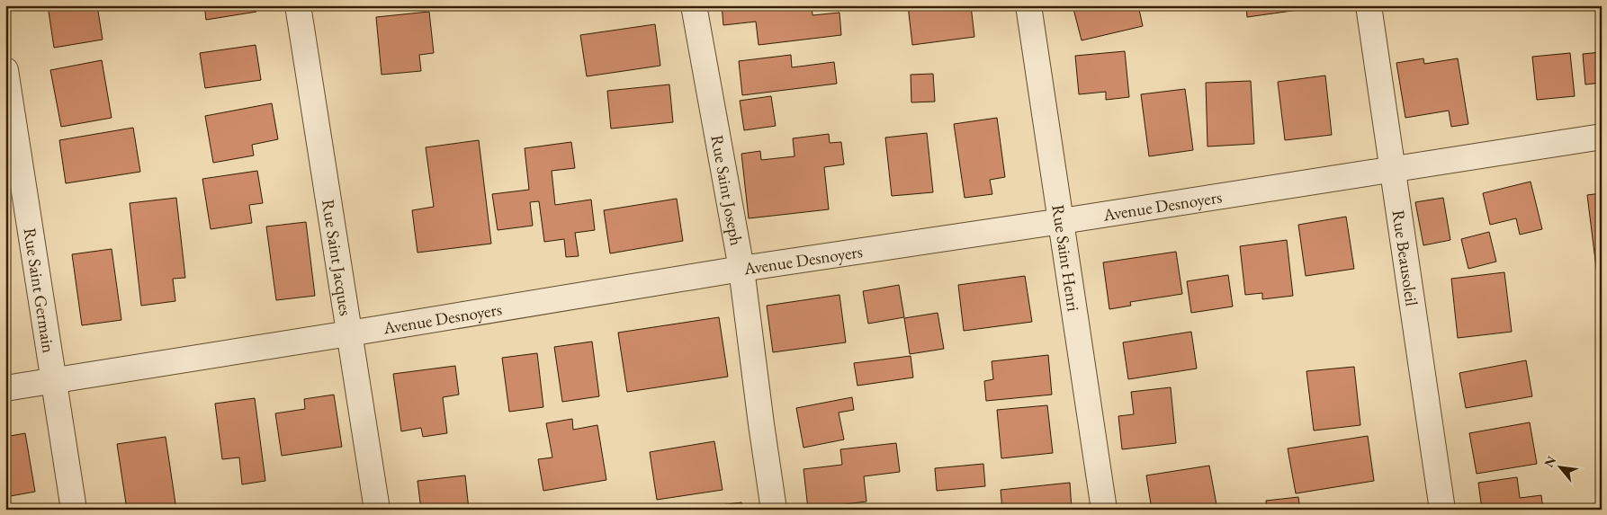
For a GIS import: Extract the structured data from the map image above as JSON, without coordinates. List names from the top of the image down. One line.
{"streets":{"street":["Rue Saint Joseph","Avenue Desnoyers","Rue Saint Henri","Rue Beausoleil","Rue Saint Jacques","Rue Saint Germain"]},"crossings":[["Rue Saint Joseph","Avenue Desnoyers"],["Avenue Desnoyers","Rue Saint Henri"],["Avenue Desnoyers","Rue Beausoleil"],["Avenue Desnoyers","Rue Saint Jacques"],["Avenue Desnoyers","Rue Saint Germain"]],"north":"top left"}
